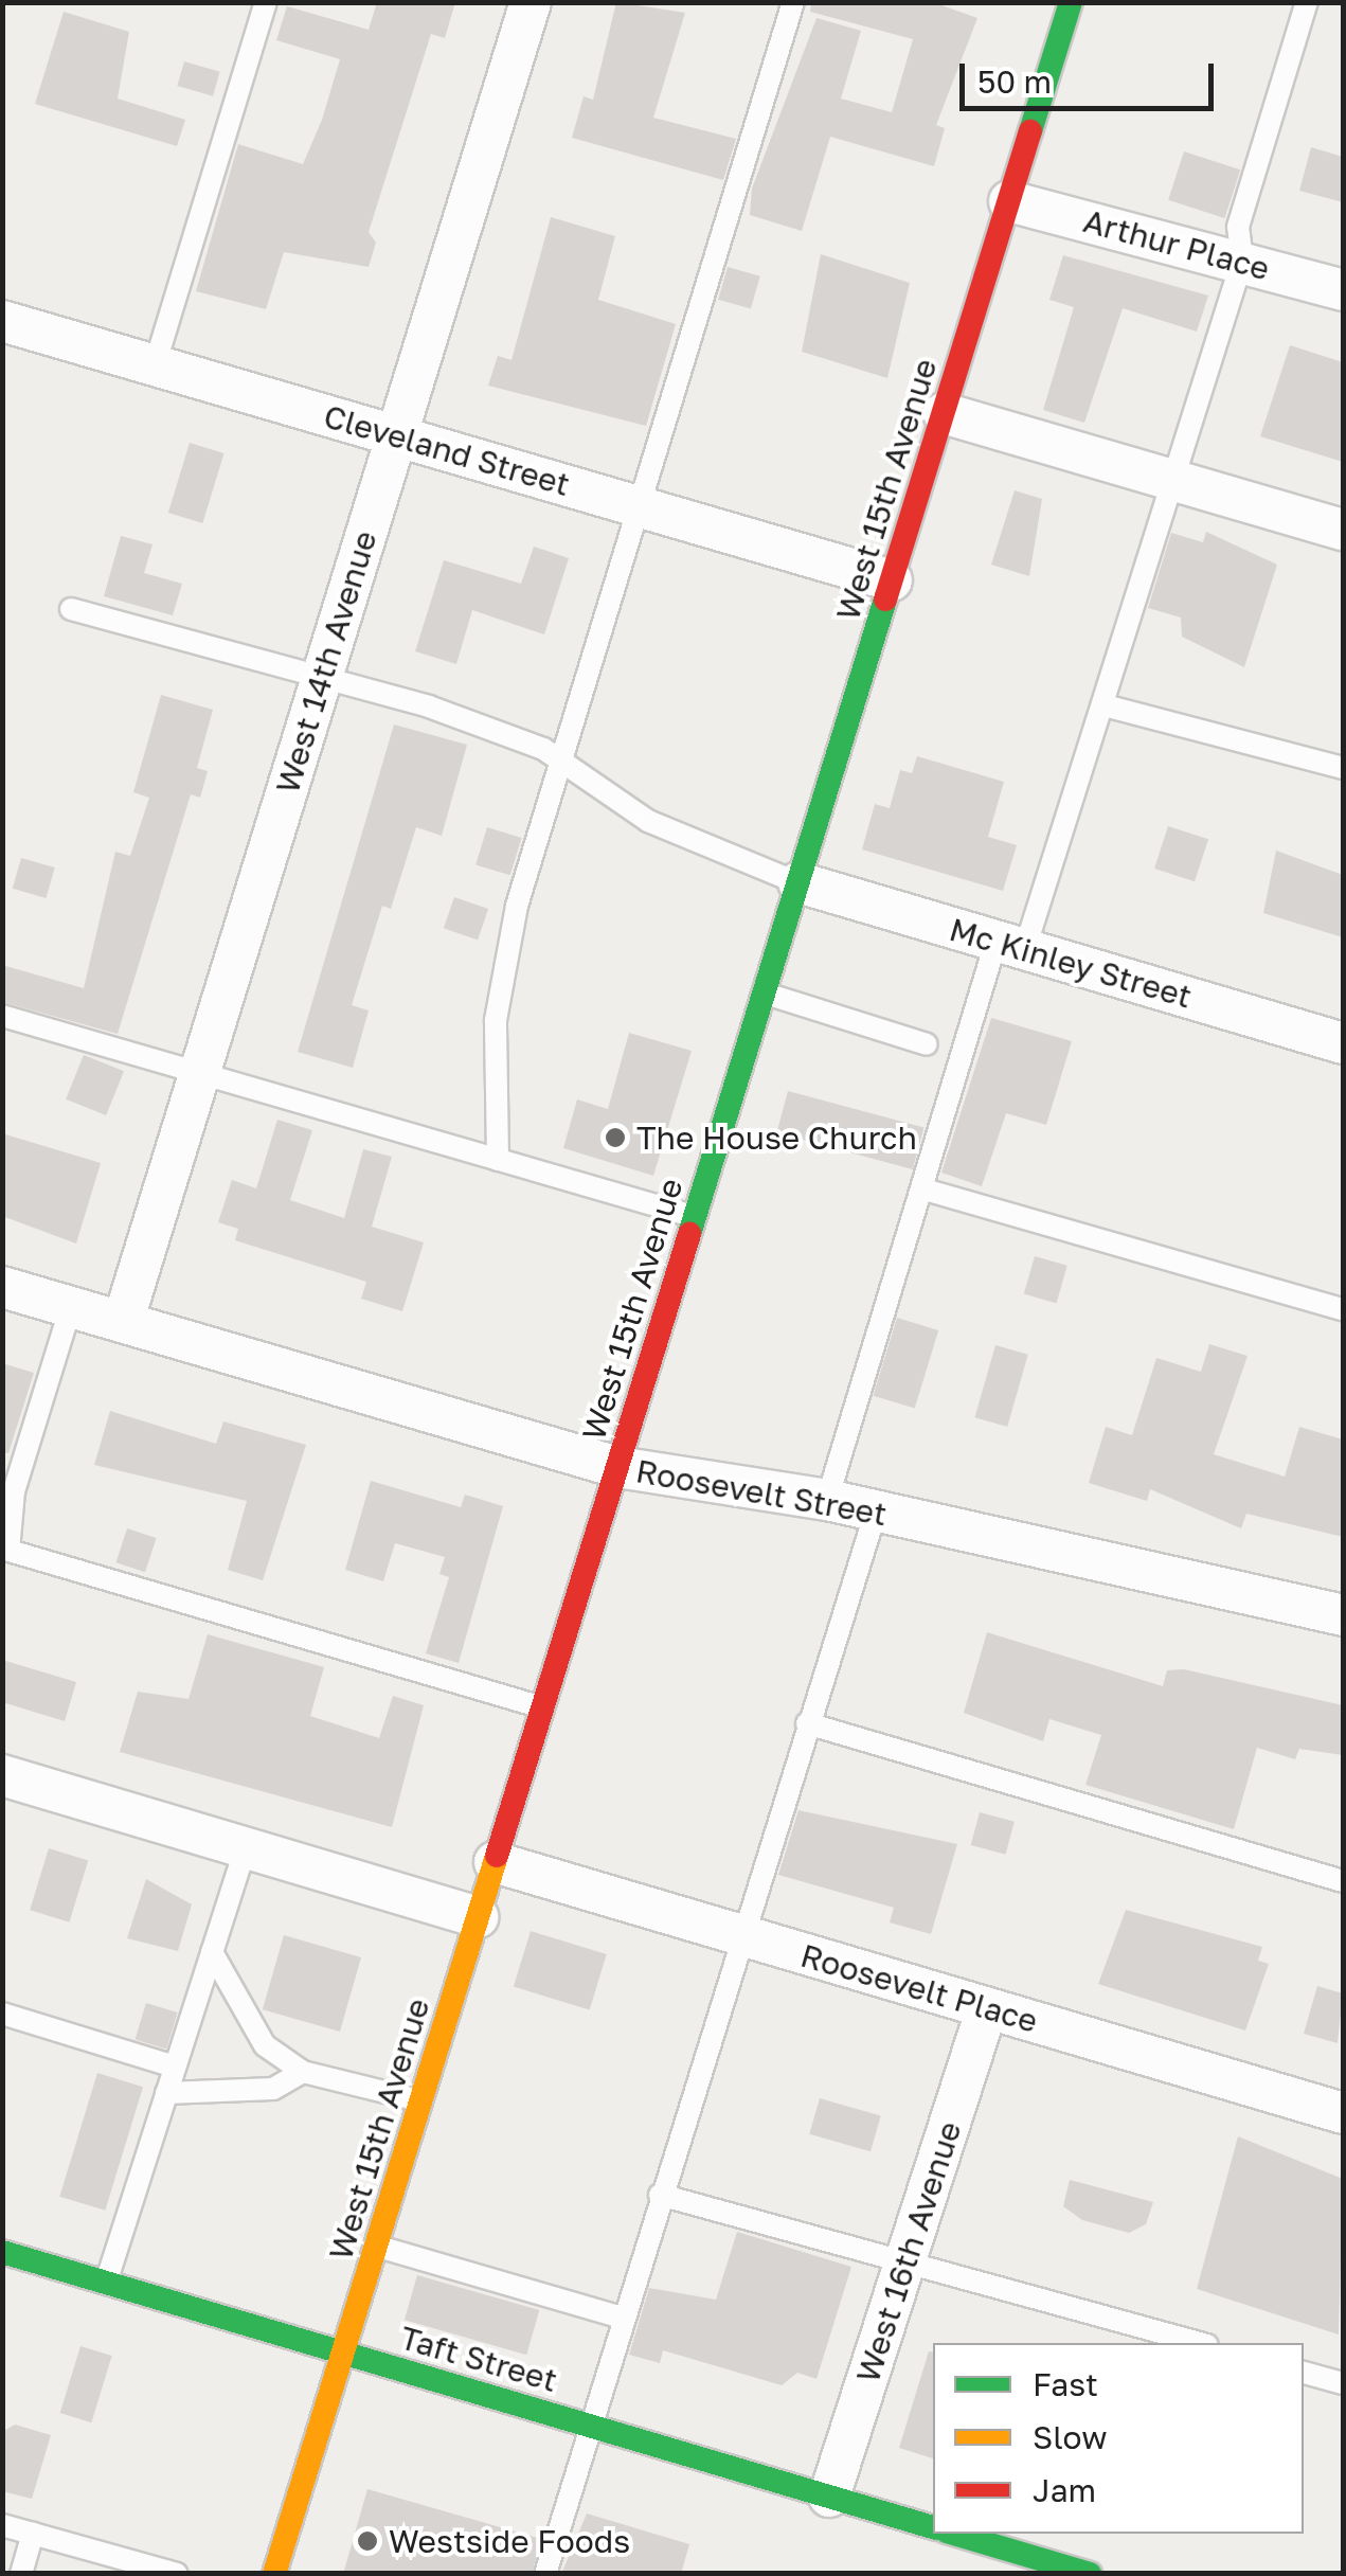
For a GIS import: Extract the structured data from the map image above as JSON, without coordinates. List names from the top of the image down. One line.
{"streets":{"main road":["West 15th Avenue","Taft Street"],"street":["Arthur Place","Cleveland Street","West 14th Avenue","Mc Kinley Street","Roosevelt Street","Roosevelt Place","West 16th Avenue"]},"crossings":[["Arthur Place","West 15th Avenue"],["Cleveland Street","West 15th Avenue"],["Cleveland Street","West 14th Avenue"],["West 15th Avenue","Mc Kinley Street"],["West 15th Avenue","Roosevelt Street"],["West 15th Avenue","Roosevelt Place"],["West 15th Avenue","Taft Street"],["West 14th Avenue","Roosevelt Street"],["Roosevelt Place","West 16th Avenue"],["West 16th Avenue","Taft Street"]],"places":["The House Church","Westside Foods"],"legend":["Fast","Slow","Jam"],"scale_bar":"50 m"}
